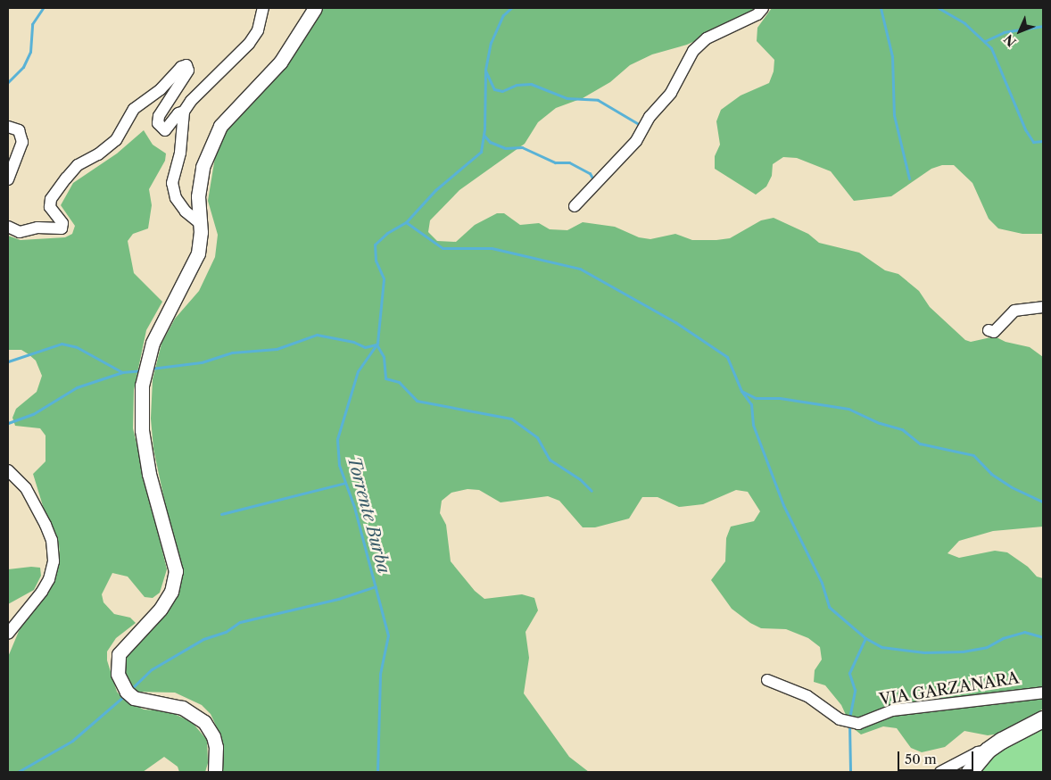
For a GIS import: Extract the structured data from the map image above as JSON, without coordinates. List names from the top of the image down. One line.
{"streets":{"street":["VIA GARZANARA"]},"water":["Torrente Burba"],"scale_bar":"50 m","north":"bottom left"}
